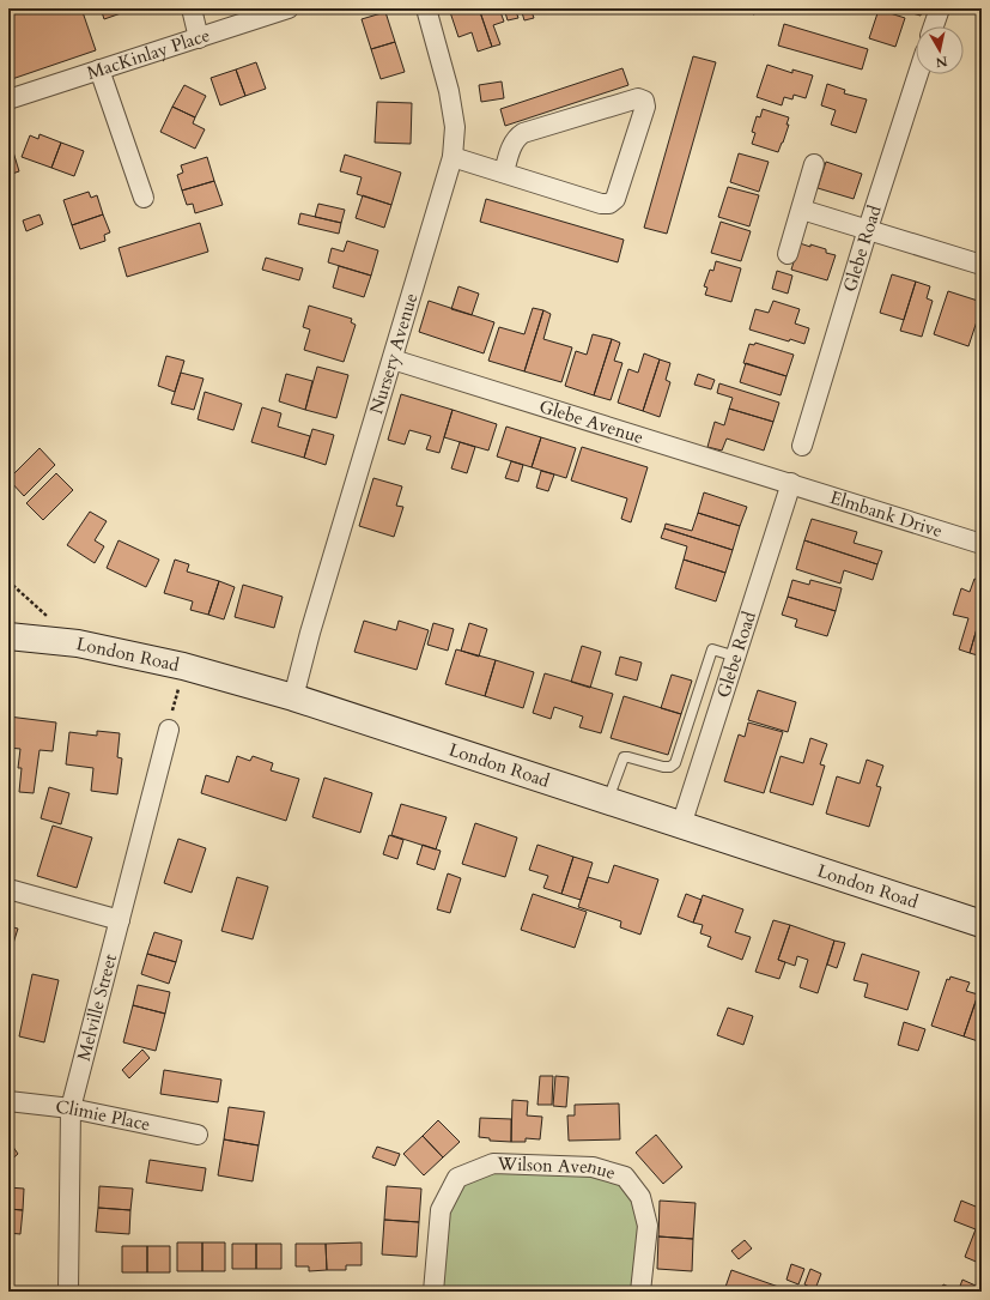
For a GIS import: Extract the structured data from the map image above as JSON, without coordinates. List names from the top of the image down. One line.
{"streets":{"main road":["London Road"],"street":["MacKinlay Place","Glebe Road","Nursery Avenue","Glebe Avenue","Elmbank Drive","Melville Street","Climie Place","Wilson Avenue"]},"crossings":[["Glebe Road","Glebe Avenue"],["Glebe Road","Elmbank Drive"],["Glebe Road","London Road"],["Nursery Avenue","Glebe Avenue"],["Nursery Avenue","London Road"],["Glebe Avenue","Elmbank Drive"],["Melville Street","Climie Place"]],"north":"bottom"}
